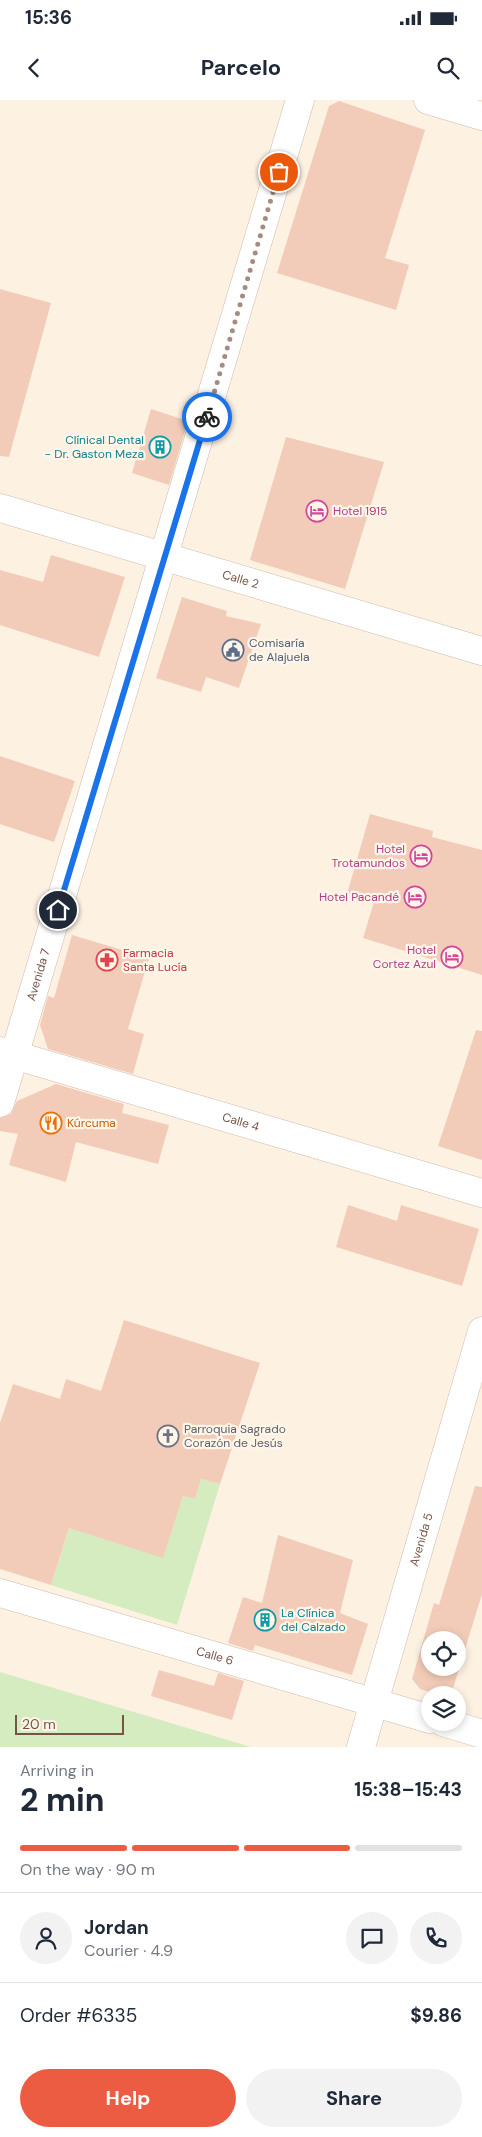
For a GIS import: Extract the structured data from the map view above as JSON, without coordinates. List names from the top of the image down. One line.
{"streets":{"street":["Calle 2","Avenida 7","Calle 4","Avenida 5","Calle 6"]},"crossings":[["Calle 2","Avenida 7"],["Avenida 7","Calle 4"],["Avenida 5","Calle 6"]],"places":{"building":["Clínical Dental - Dr. Gaston Meza","La Clínica del Calzado"],"hotel":["Hotel 1915","Hotel Trotamundos","Hotel Pacandé","Hotel Cortez Azul"],"public building":["Comisaría de Alajuela"],"pharmacy":["Farmacia Santa Lucía"],"restaurant":["Kúrcuma"],"church":["Parroquia Sagrado Corazón de Jesús"]},"scale_bar":"20 m","page":{"status":"15:36","header":"Parcelo","scale":"20 m","heading":["2 min","Arriving in","15:38–15:43"],"panel":["Jordan","Courier · 4.9","Order #6335","$9.86"],"bar":"On the way · 90 m","buttons":["Help","Share"]}}
